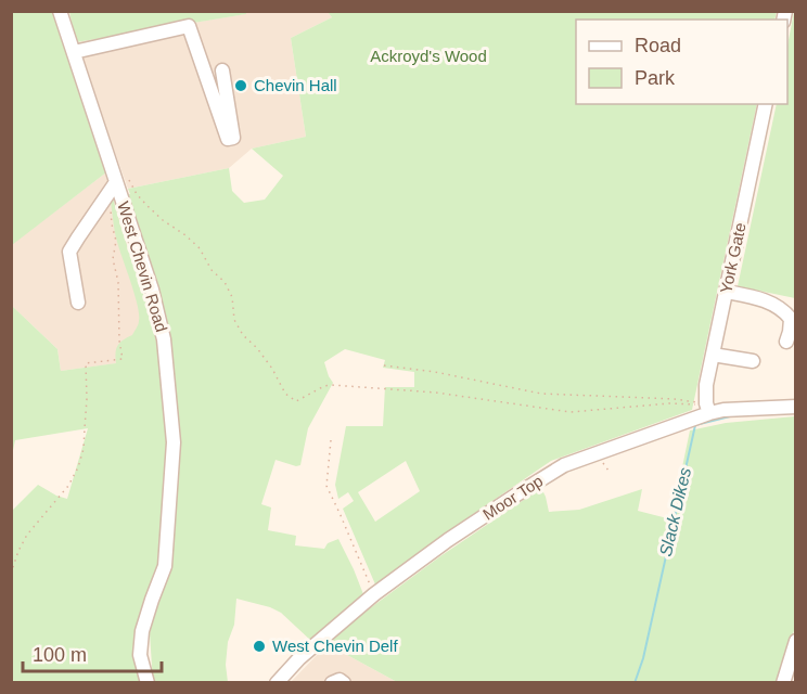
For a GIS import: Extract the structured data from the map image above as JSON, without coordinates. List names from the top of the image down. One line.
{"streets":{"street":["York Gate","West Chevin Road","Moor Top"]},"crossings":[["York Gate","Moor Top"]],"water":["Slack Dikes"],"parks":["Ackroyd's Wood"],"places":["Chevin Hall","West Chevin Delf"],"legend":["Road","Park"],"scale_bar":"100 m"}
